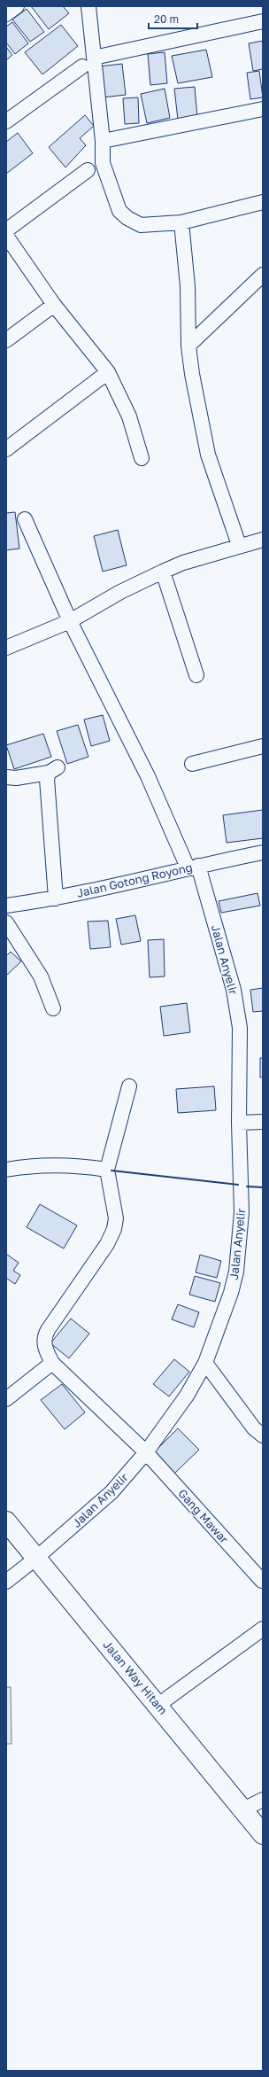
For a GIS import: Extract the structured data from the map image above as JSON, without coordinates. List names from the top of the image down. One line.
{"streets":{"street":["Jalan Gotong Royong","Jalan Anyelir","Gang Mawar","Jalan Way Hitam"]},"crossings":[["Jalan Gotong Royong","Jalan Anyelir"],["Jalan Anyelir","Gang Mawar"],["Jalan Anyelir","Jalan Way Hitam"]],"scale_bar":"20 m"}
